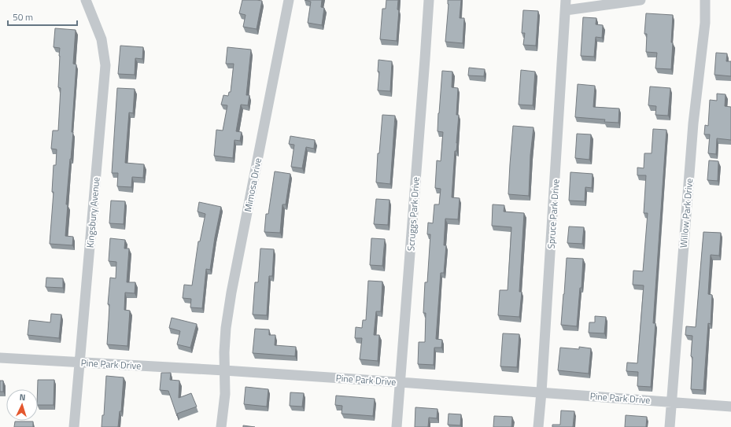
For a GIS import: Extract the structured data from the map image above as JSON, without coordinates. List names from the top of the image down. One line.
{"streets":{"street":["Mimosa Drive","Kingsbury Avenue","Willow Park Drive","Scruggs Park Drive","Spruce Park Drive","Pine Park Drive"]},"crossings":[["Mimosa Drive","Pine Park Drive"],["Kingsbury Avenue","Pine Park Drive"],["Willow Park Drive","Pine Park Drive"],["Scruggs Park Drive","Pine Park Drive"],["Spruce Park Drive","Pine Park Drive"]],"scale_bar":"50 m","north":"top"}
